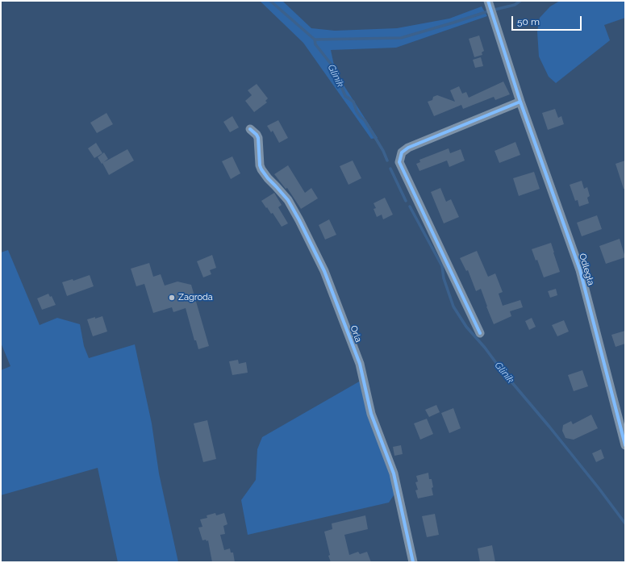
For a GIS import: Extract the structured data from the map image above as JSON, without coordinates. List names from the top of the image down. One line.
{"streets":{"street":["Odległa","Orla"]},"water":["Glinik"],"places":["Zagroda"],"scale_bar":"50 m"}
